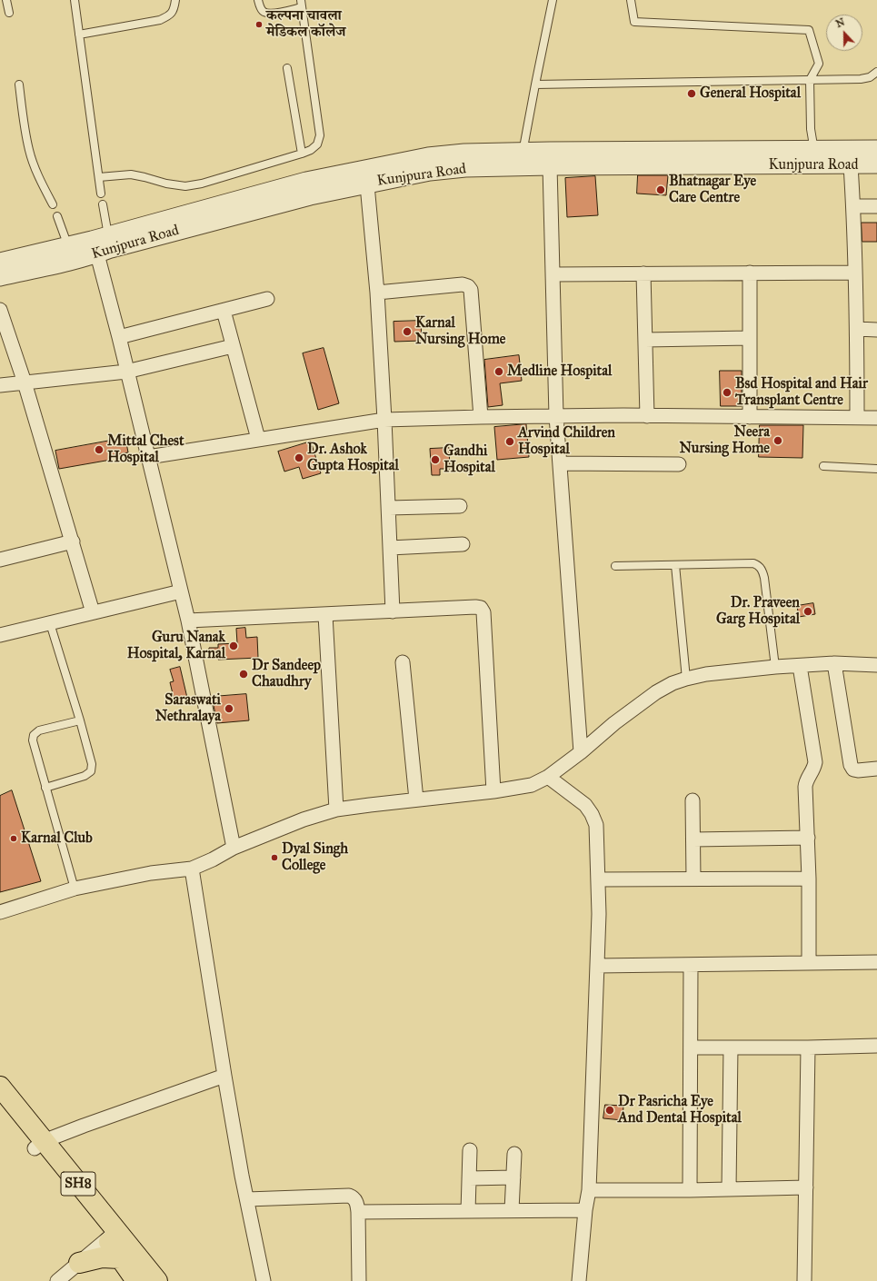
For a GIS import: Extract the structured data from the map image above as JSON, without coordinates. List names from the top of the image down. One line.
{"streets":{"main road":["SH8"],"street":["Kunjpura Road"]},"places":["कल्पना चावला मेडिकल कॉलेज","General Hospital","Bhatnagar Eye Care Centre","Karnal Nursing Home","Medline Hospital","Bsd Hospital and Hair Transplant Centre","Neera Nursing Home","Arvind Children Hospital","Mittal Chest Hospital","Dr. Ashok Gupta Hospital","Gandhi Hospital","Dr. Praveen Garg Hospital","Guru Nanak Hospital, Karnal","Dr Sandeep Chaudhry","Saraswati Nethralaya","Karnal Club","Dyal Singh College","Dr Pasricha Eye And Dental Hospital"],"north":"top"}
